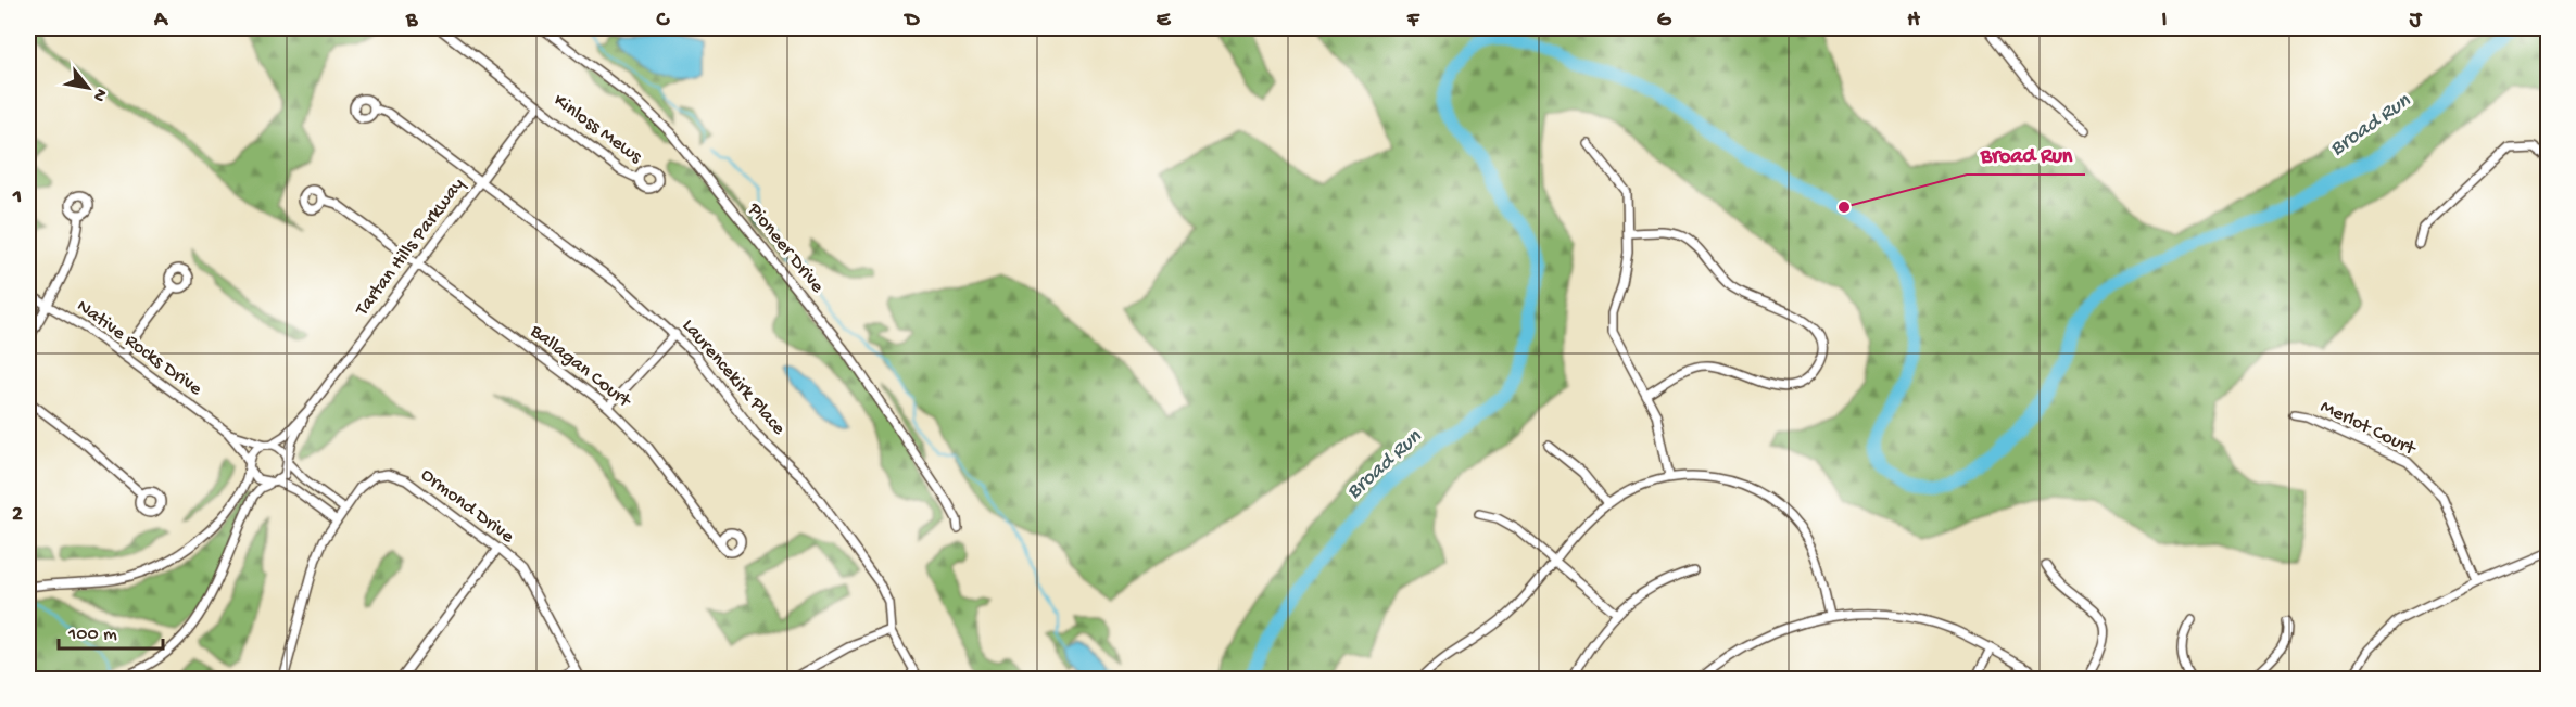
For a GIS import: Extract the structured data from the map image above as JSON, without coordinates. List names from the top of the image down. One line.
{"streets":{"street":["Kinloss Mews","Tartan Hills Parkway","Pioneer Drive","Native Rocks Drive","Ballagan Court","Laurencekirk Place","Merlot Court","Ormond Drive"]},"crossings":[["Kinloss Mews","Tartan Hills Parkway"],["Tartan Hills Parkway","Native Rocks Drive"],["Tartan Hills Parkway","Ballagan Court"],["Tartan Hills Parkway","Laurencekirk Place"]],"water":["Broad Run"],"places":["Broad Run"],"scale_bar":"100 m","north":"bottom right","grid":{"columns":["A","B","C","D","E","F","G","H","I","J"],"rows":["1","2"]}}
